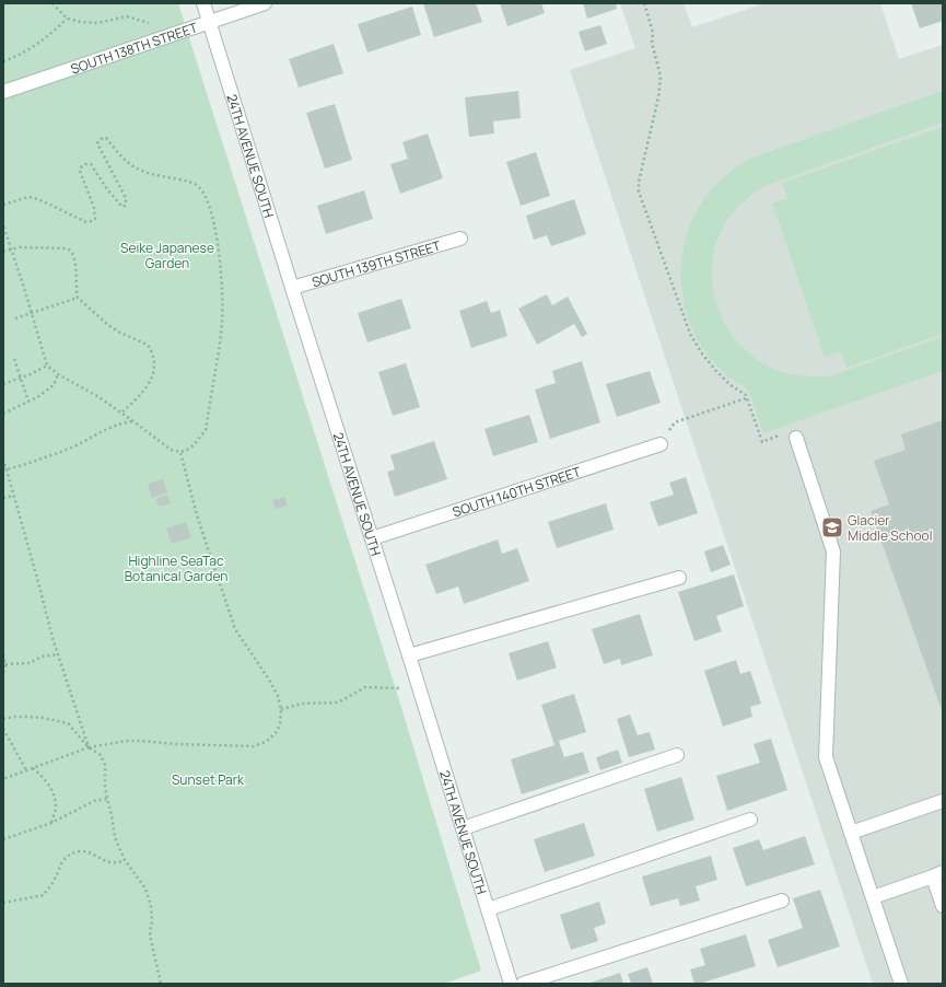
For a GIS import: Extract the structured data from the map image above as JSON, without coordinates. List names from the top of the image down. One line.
{"streets":{"street":["SOUTH 138TH STREET","24TH AVENUE SOUTH","SOUTH 139TH STREET","SOUTH 140TH STREET"]},"crossings":[["SOUTH 138TH STREET","24TH AVENUE SOUTH"],["24TH AVENUE SOUTH","SOUTH 139TH STREET"],["24TH AVENUE SOUTH","SOUTH 140TH STREET"]],"parks":["Seike Japanese Garden","Highline SeaTac Botanical Garden","Sunset Park"],"places":{"school or university":["Glacier Middle School"]}}
